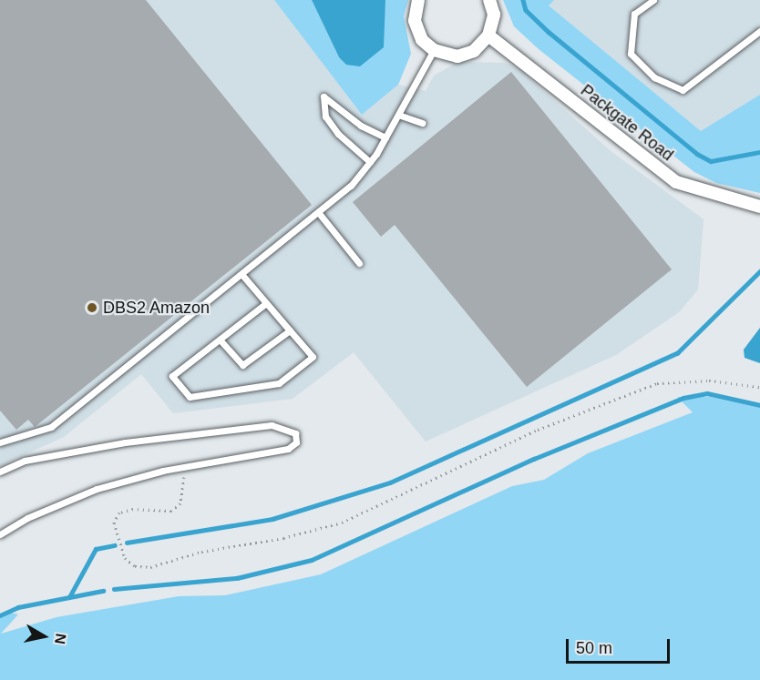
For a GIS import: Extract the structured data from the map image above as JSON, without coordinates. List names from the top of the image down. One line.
{"streets":{"street":["Packgate Road"]},"places":["DBS2 Amazon"],"scale_bar":"50 m","north":"right"}
